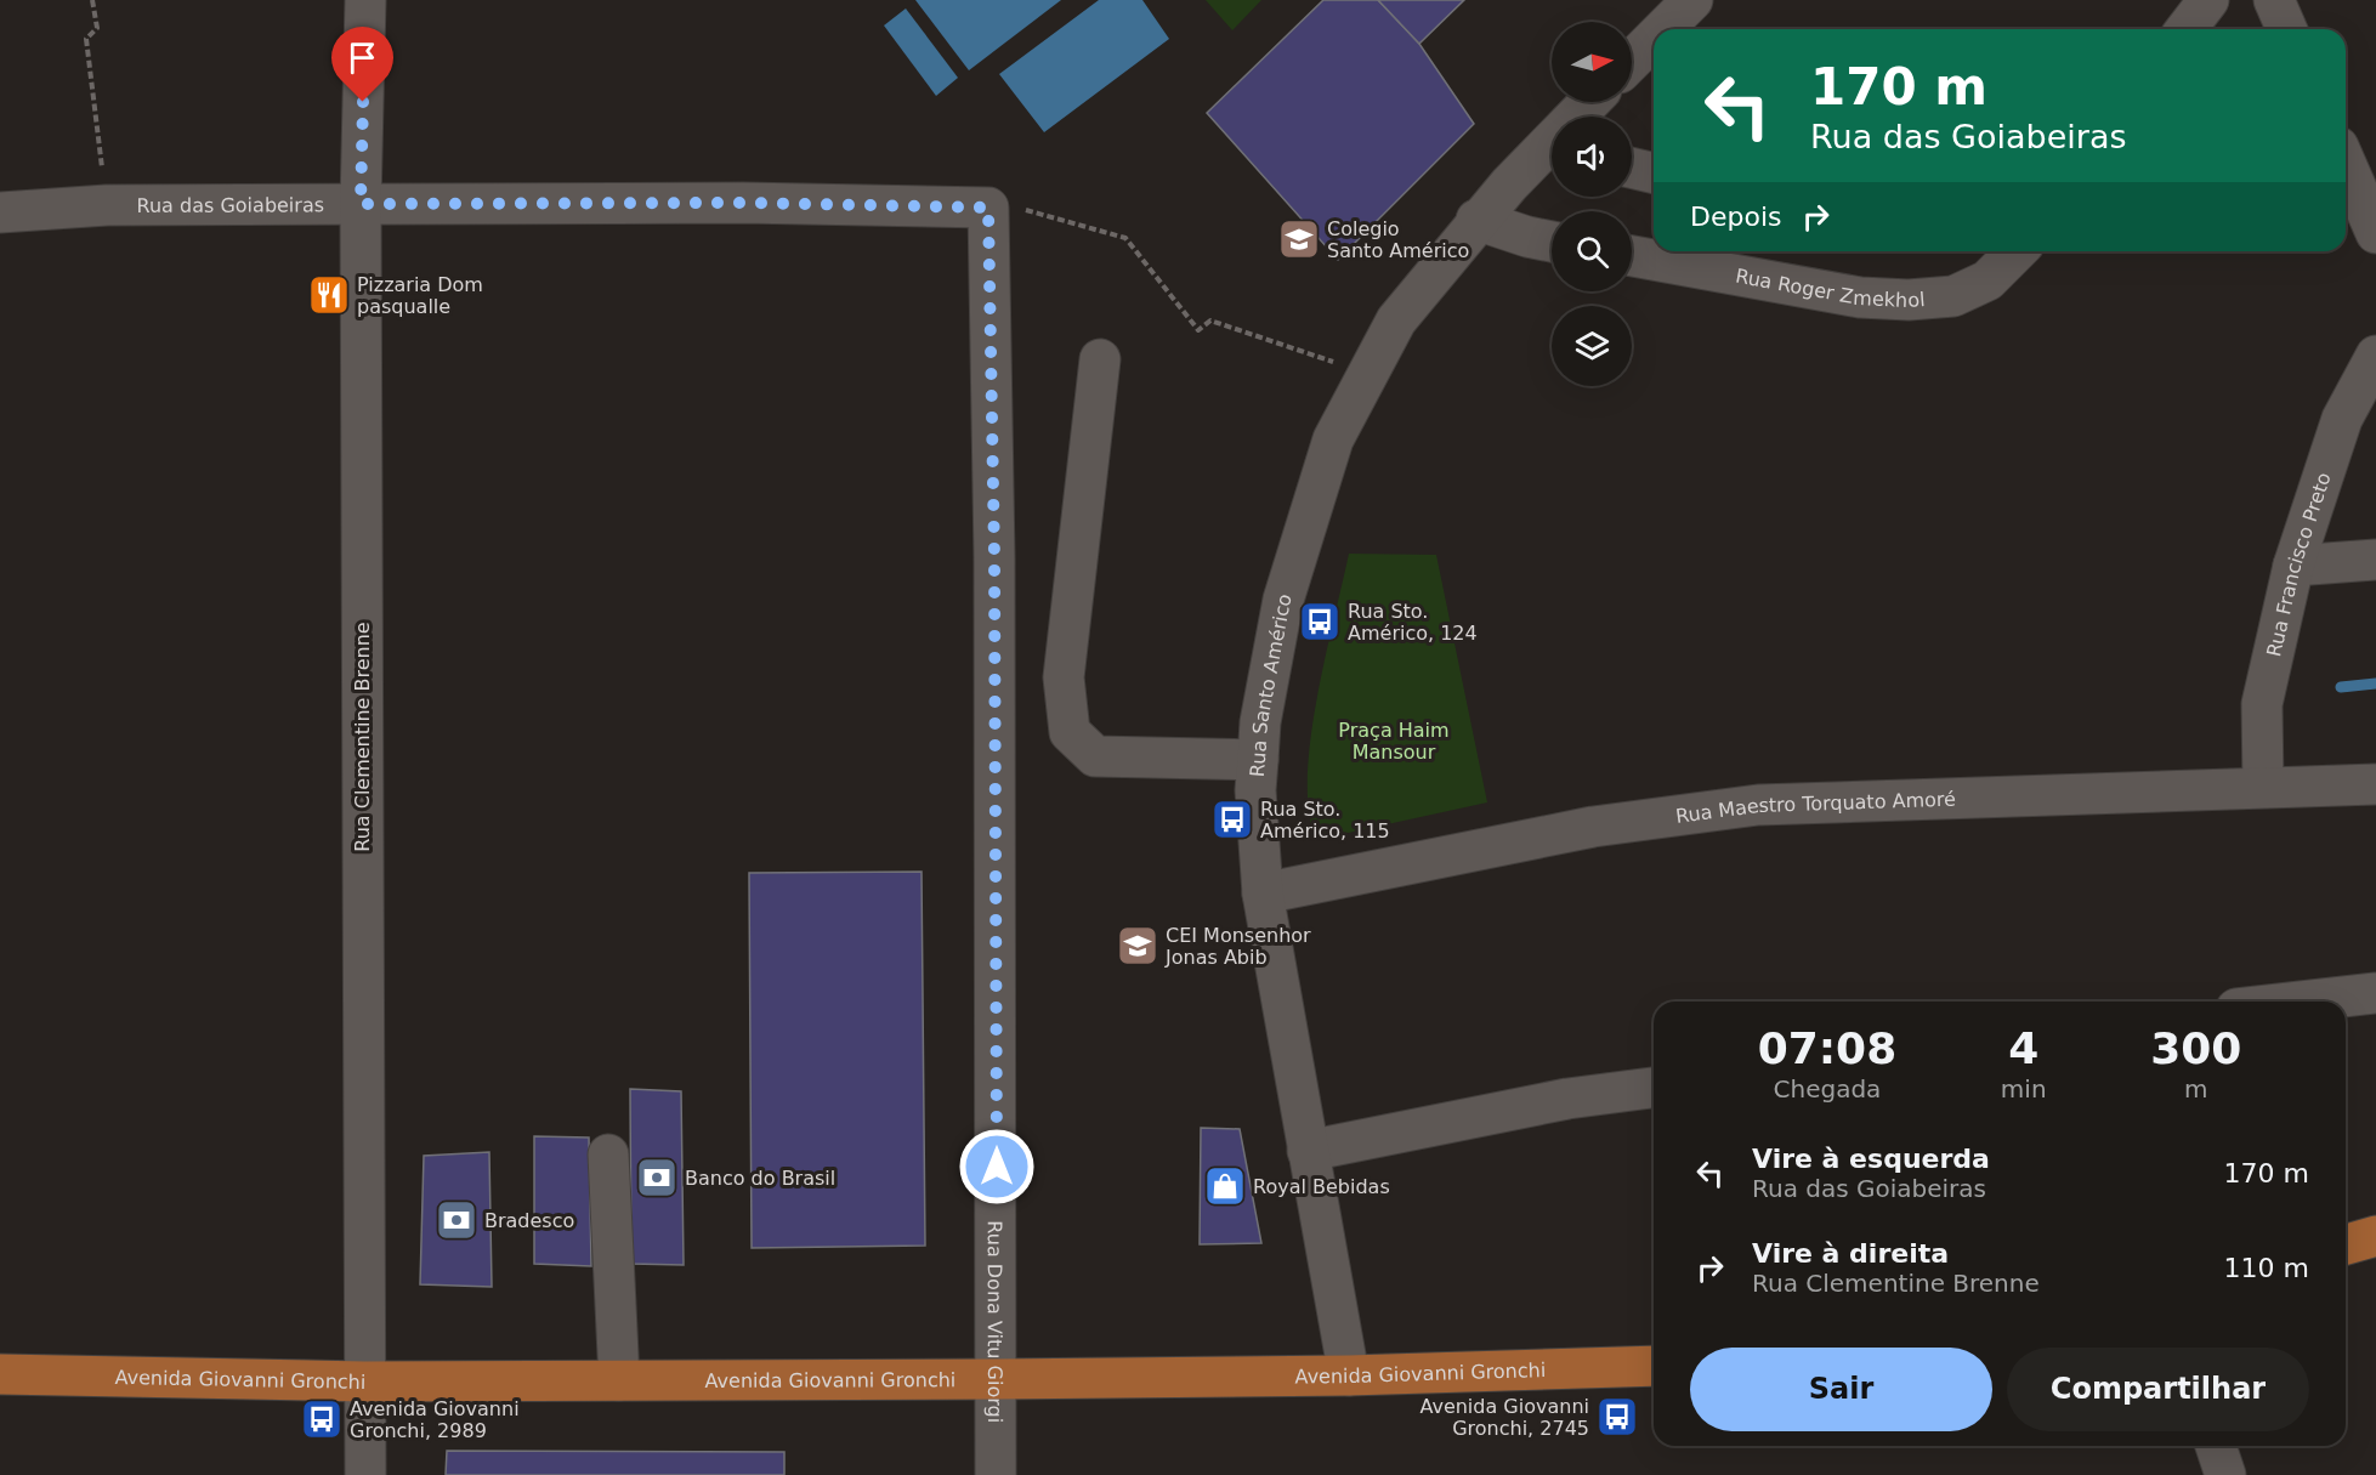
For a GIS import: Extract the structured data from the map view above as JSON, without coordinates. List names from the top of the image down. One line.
{"streets":{"main road":["Avenida Giovanni Gronchi"],"street":["Rua das Goiabeiras","Rua Roger Zmekhol","Rua Francisco Preto","Rua Santo Américo","Rua Clementine Brenne","Rua Maestro Torquato Amoré","Rua Dona Vitu Giorgi"]},"crossings":[["Rua das Goiabeiras","Rua Clementine Brenne"],["Rua das Goiabeiras","Rua Dona Vitu Giorgi"],["Rua Francisco Preto","Rua Maestro Torquato Amoré"],["Rua Santo Américo","Rua Maestro Torquato Amoré"],["Rua Santo Américo","Avenida Giovanni Gronchi"],["Rua Clementine Brenne","Avenida Giovanni Gronchi"],["Rua Dona Vitu Giorgi","Avenida Giovanni Gronchi"]],"parks":["Praça Haim Mansour"],"places":{"school or university":["Colegio Santo Américo","CEI Monsenhor Jonas Abib"],"restaurant":["Pizzaria Dom pasqualle"],"bus stop":["Rua Sto. Américo, 124","Rua Sto. Américo, 115","Avenida Giovanni Gronchi, 2745","Avenida Giovanni Gronchi, 2989"],"bank":["Banco do Brasil","Bradesco"],"shop":["Royal Bebidas"]},"north":"right","page":{"turn":["170 m","Rua das Goiabeiras"],"then":"Depois","eta":["07:08","Chegada","4","min","300","m"],"list":[{"name":"Vire à esquerda","note":"Rua das Goiabeiras","value":"170 m"},{"name":"Vire à direita","note":"Rua Clementine Brenne","value":"110 m"}],"buttons":["Sair","Compartilhar"]}}
